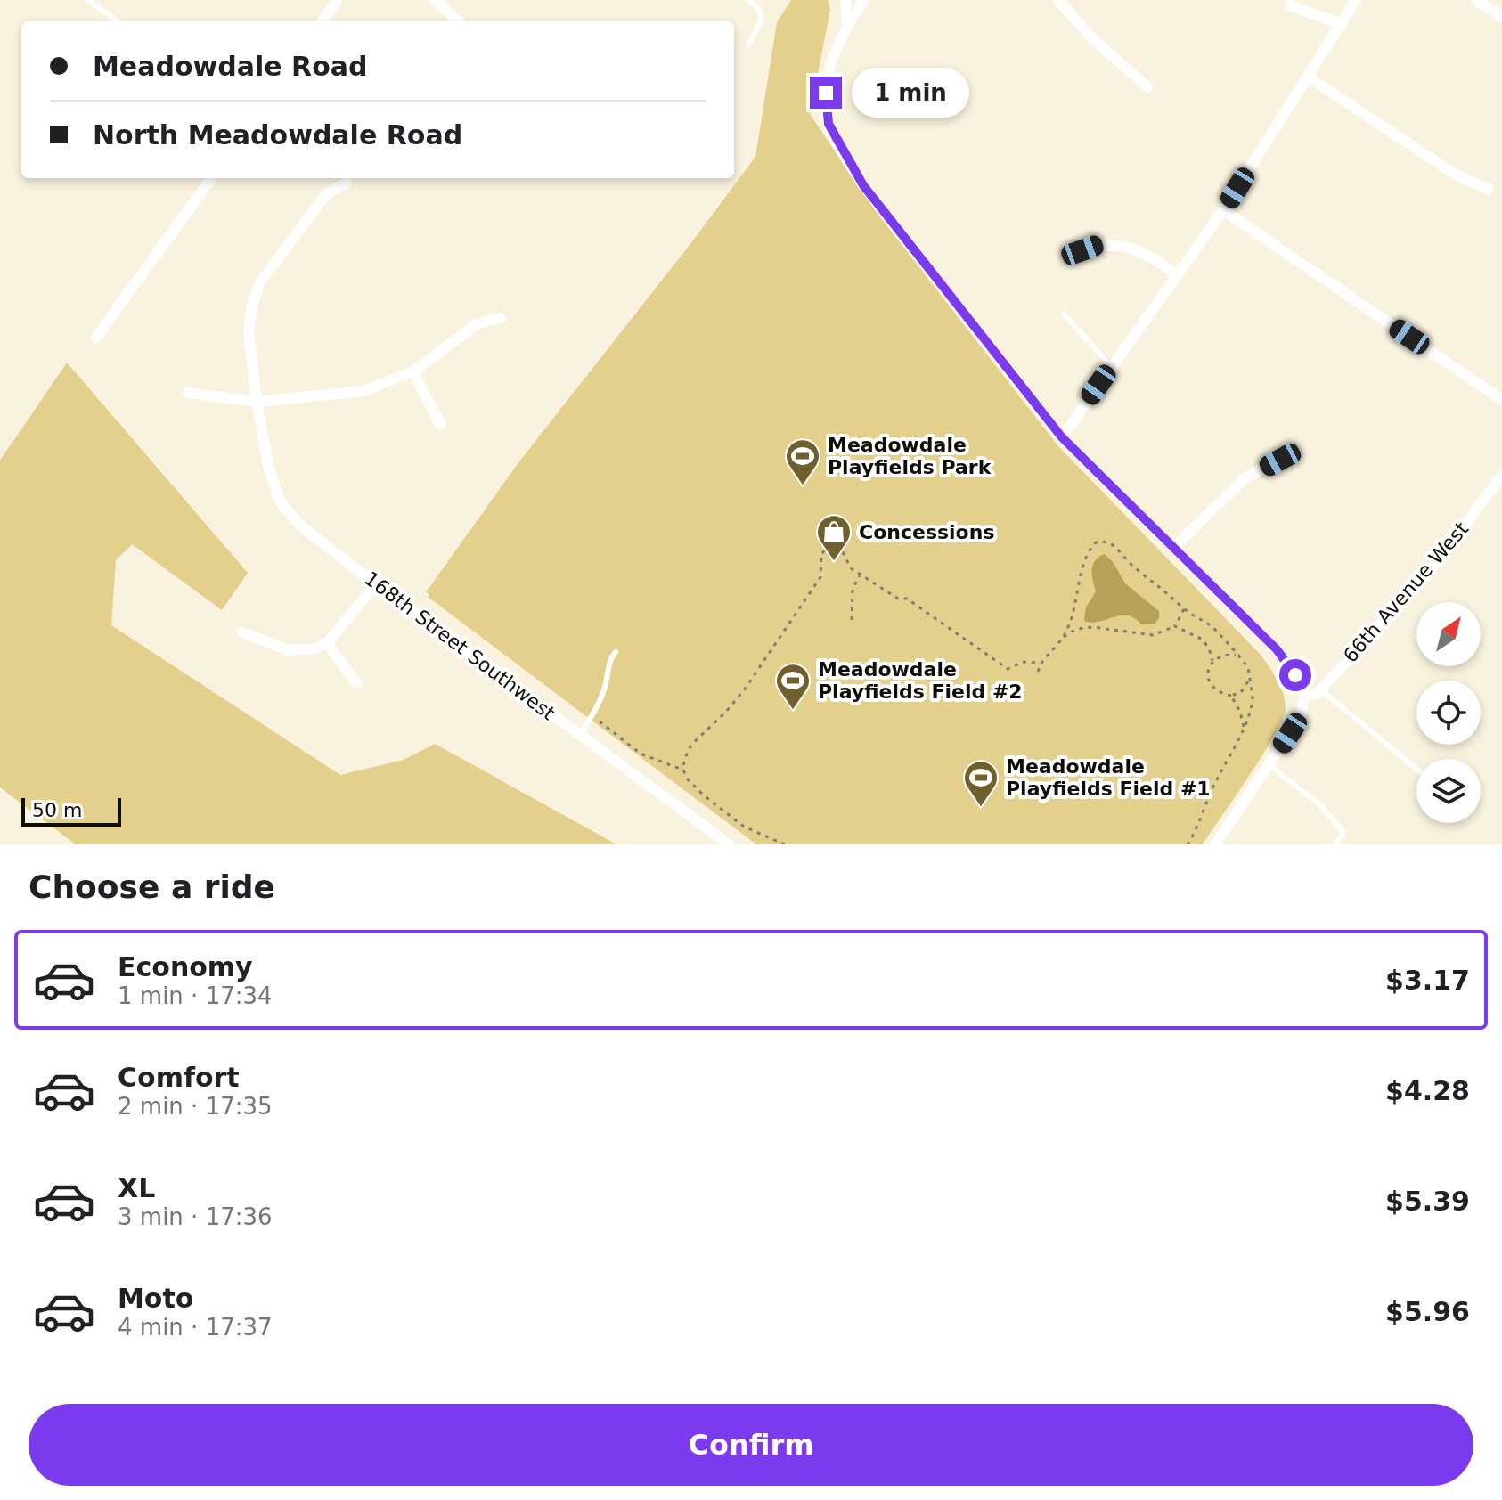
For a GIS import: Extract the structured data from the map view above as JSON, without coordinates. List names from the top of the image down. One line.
{"streets":{"street":["66th Avenue West","168th Street Southwest"]},"places":{"sports":["Meadowdale Playfields Park","Meadowdale Playfields Field #2","Meadowdale Playfields Field #1"],"shop":["Concessions"]},"scale_bar":"50 m","north":"top right","page":{"banner":["Meadowdale Road","North Meadowdale Road"],"bubble":"1 min","scale":"50 m","heading":"Choose a ride","list":[{"name":"Economy","note":"1 min · 17:34","value":"$3.17"},{"name":"Comfort","note":"2 min · 17:35","value":"$4.28"},{"name":"XL","note":"3 min · 17:36","value":"$5.39"},{"name":"Moto","note":"4 min · 17:37","value":"$5.96"}],"buttons":"Confirm"}}
